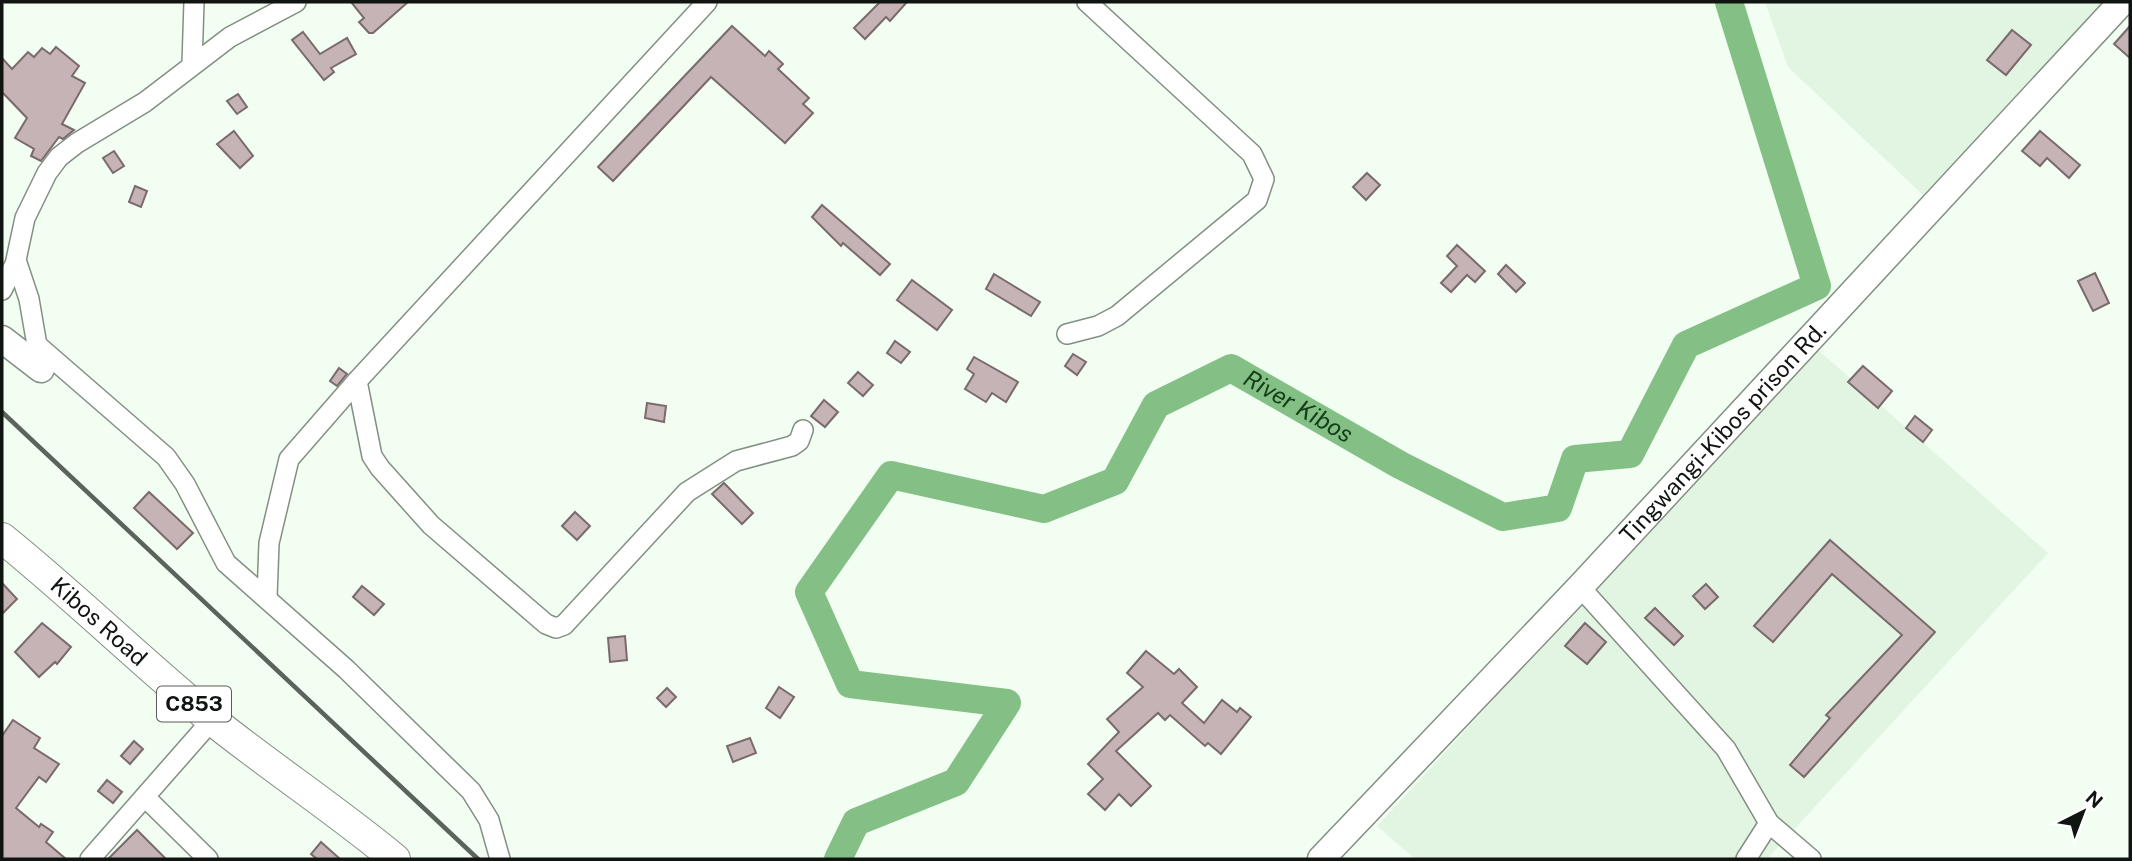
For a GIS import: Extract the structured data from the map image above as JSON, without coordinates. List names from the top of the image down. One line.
{"streets":{"main road":["Kibos Road","C853"],"street":["Tingwangi-Kibos prison Rd."]},"water":["River Kibos"],"north":"top right"}
